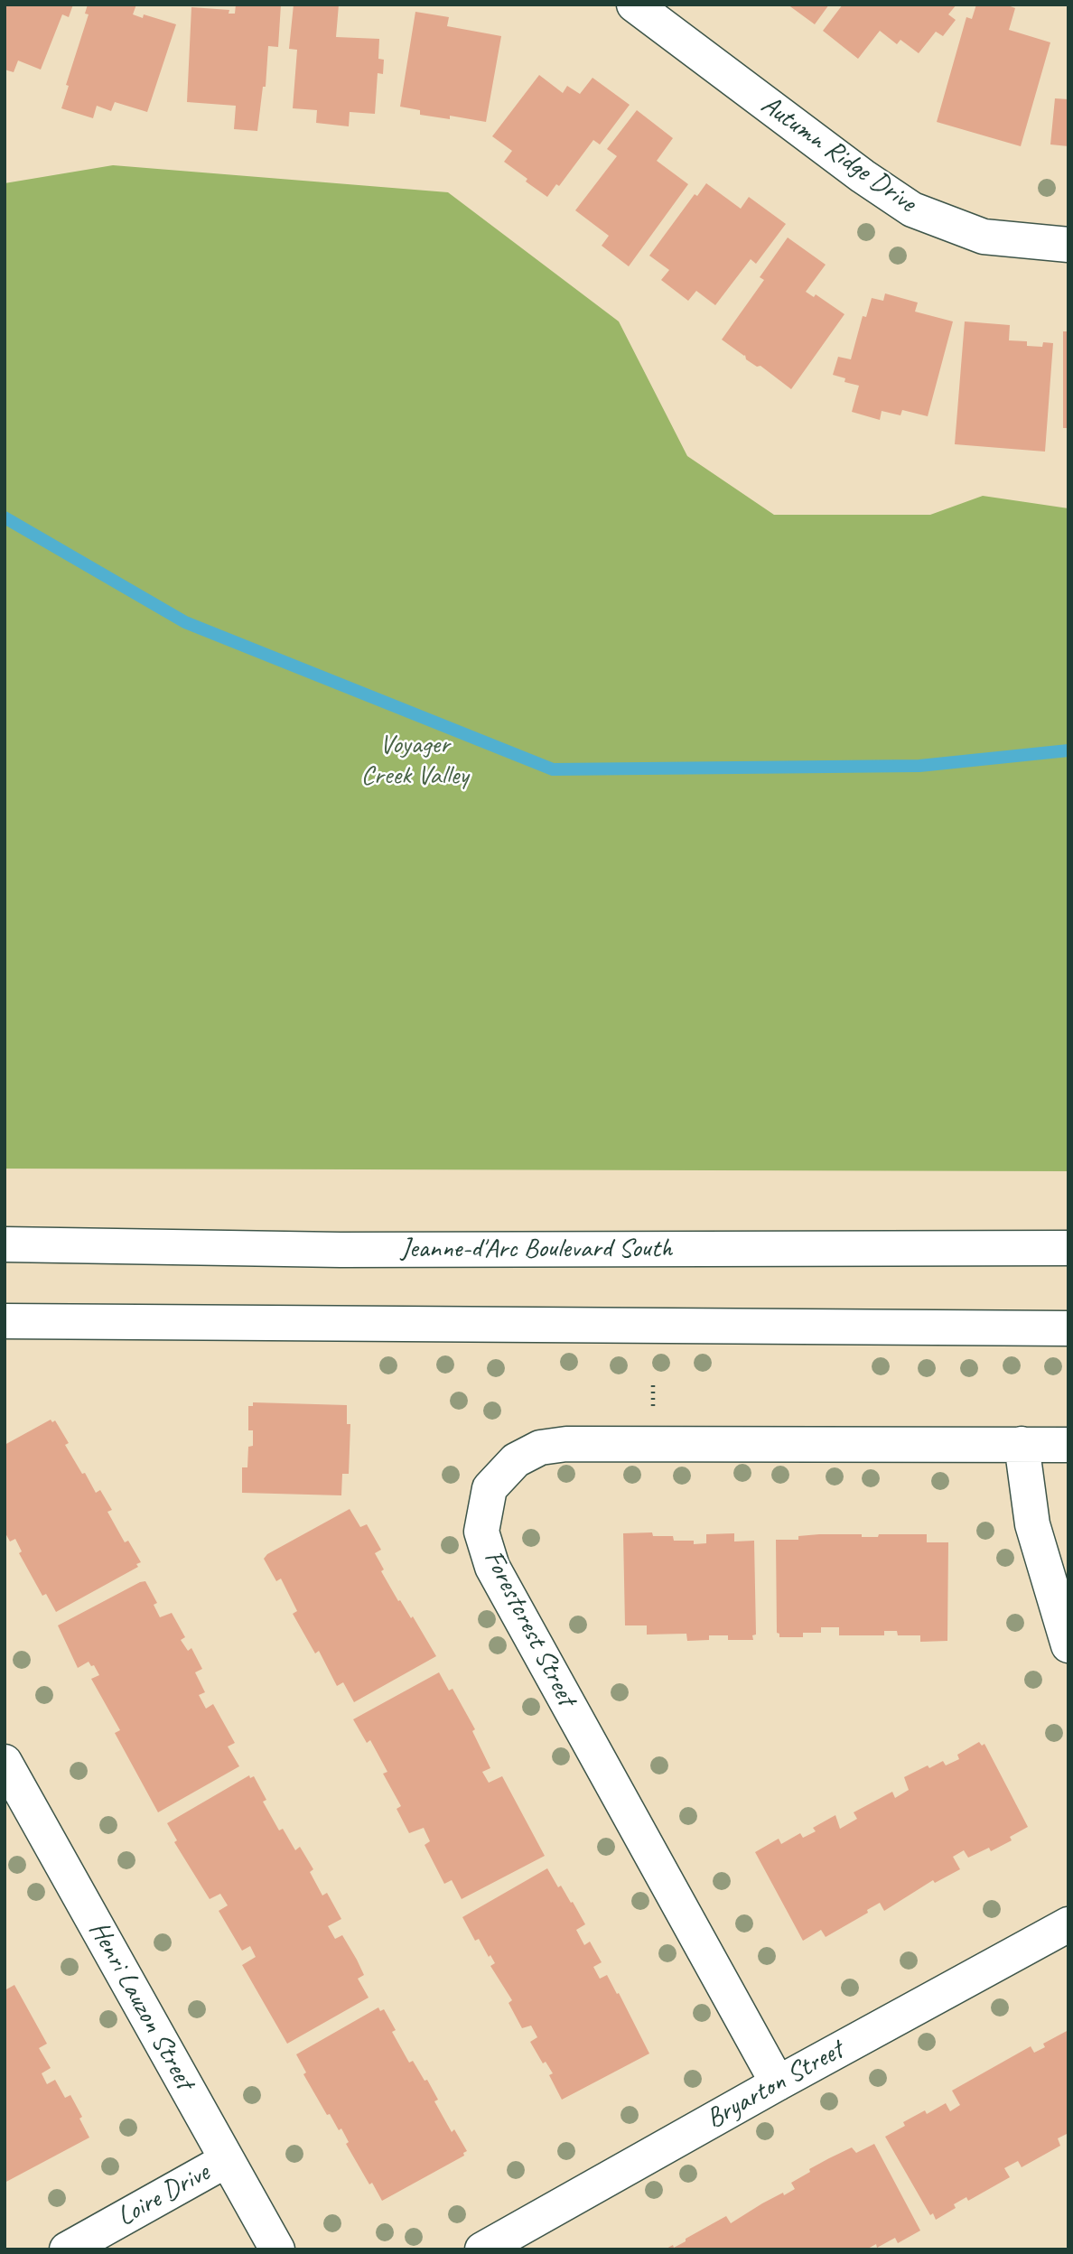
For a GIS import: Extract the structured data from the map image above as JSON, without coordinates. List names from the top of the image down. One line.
{"streets":{"street":["Autumn Ridge Drive","Jeanne-d'Arc Boulevard South","Forestcrest Street","Henri Lauzon Street","Bryarton Street","Loire Drive"]},"crossings":[["Forestcrest Street","Bryarton Street"],["Henri Lauzon Street","Loire Drive"]],"parks":["Voyager Creek Valley"]}
